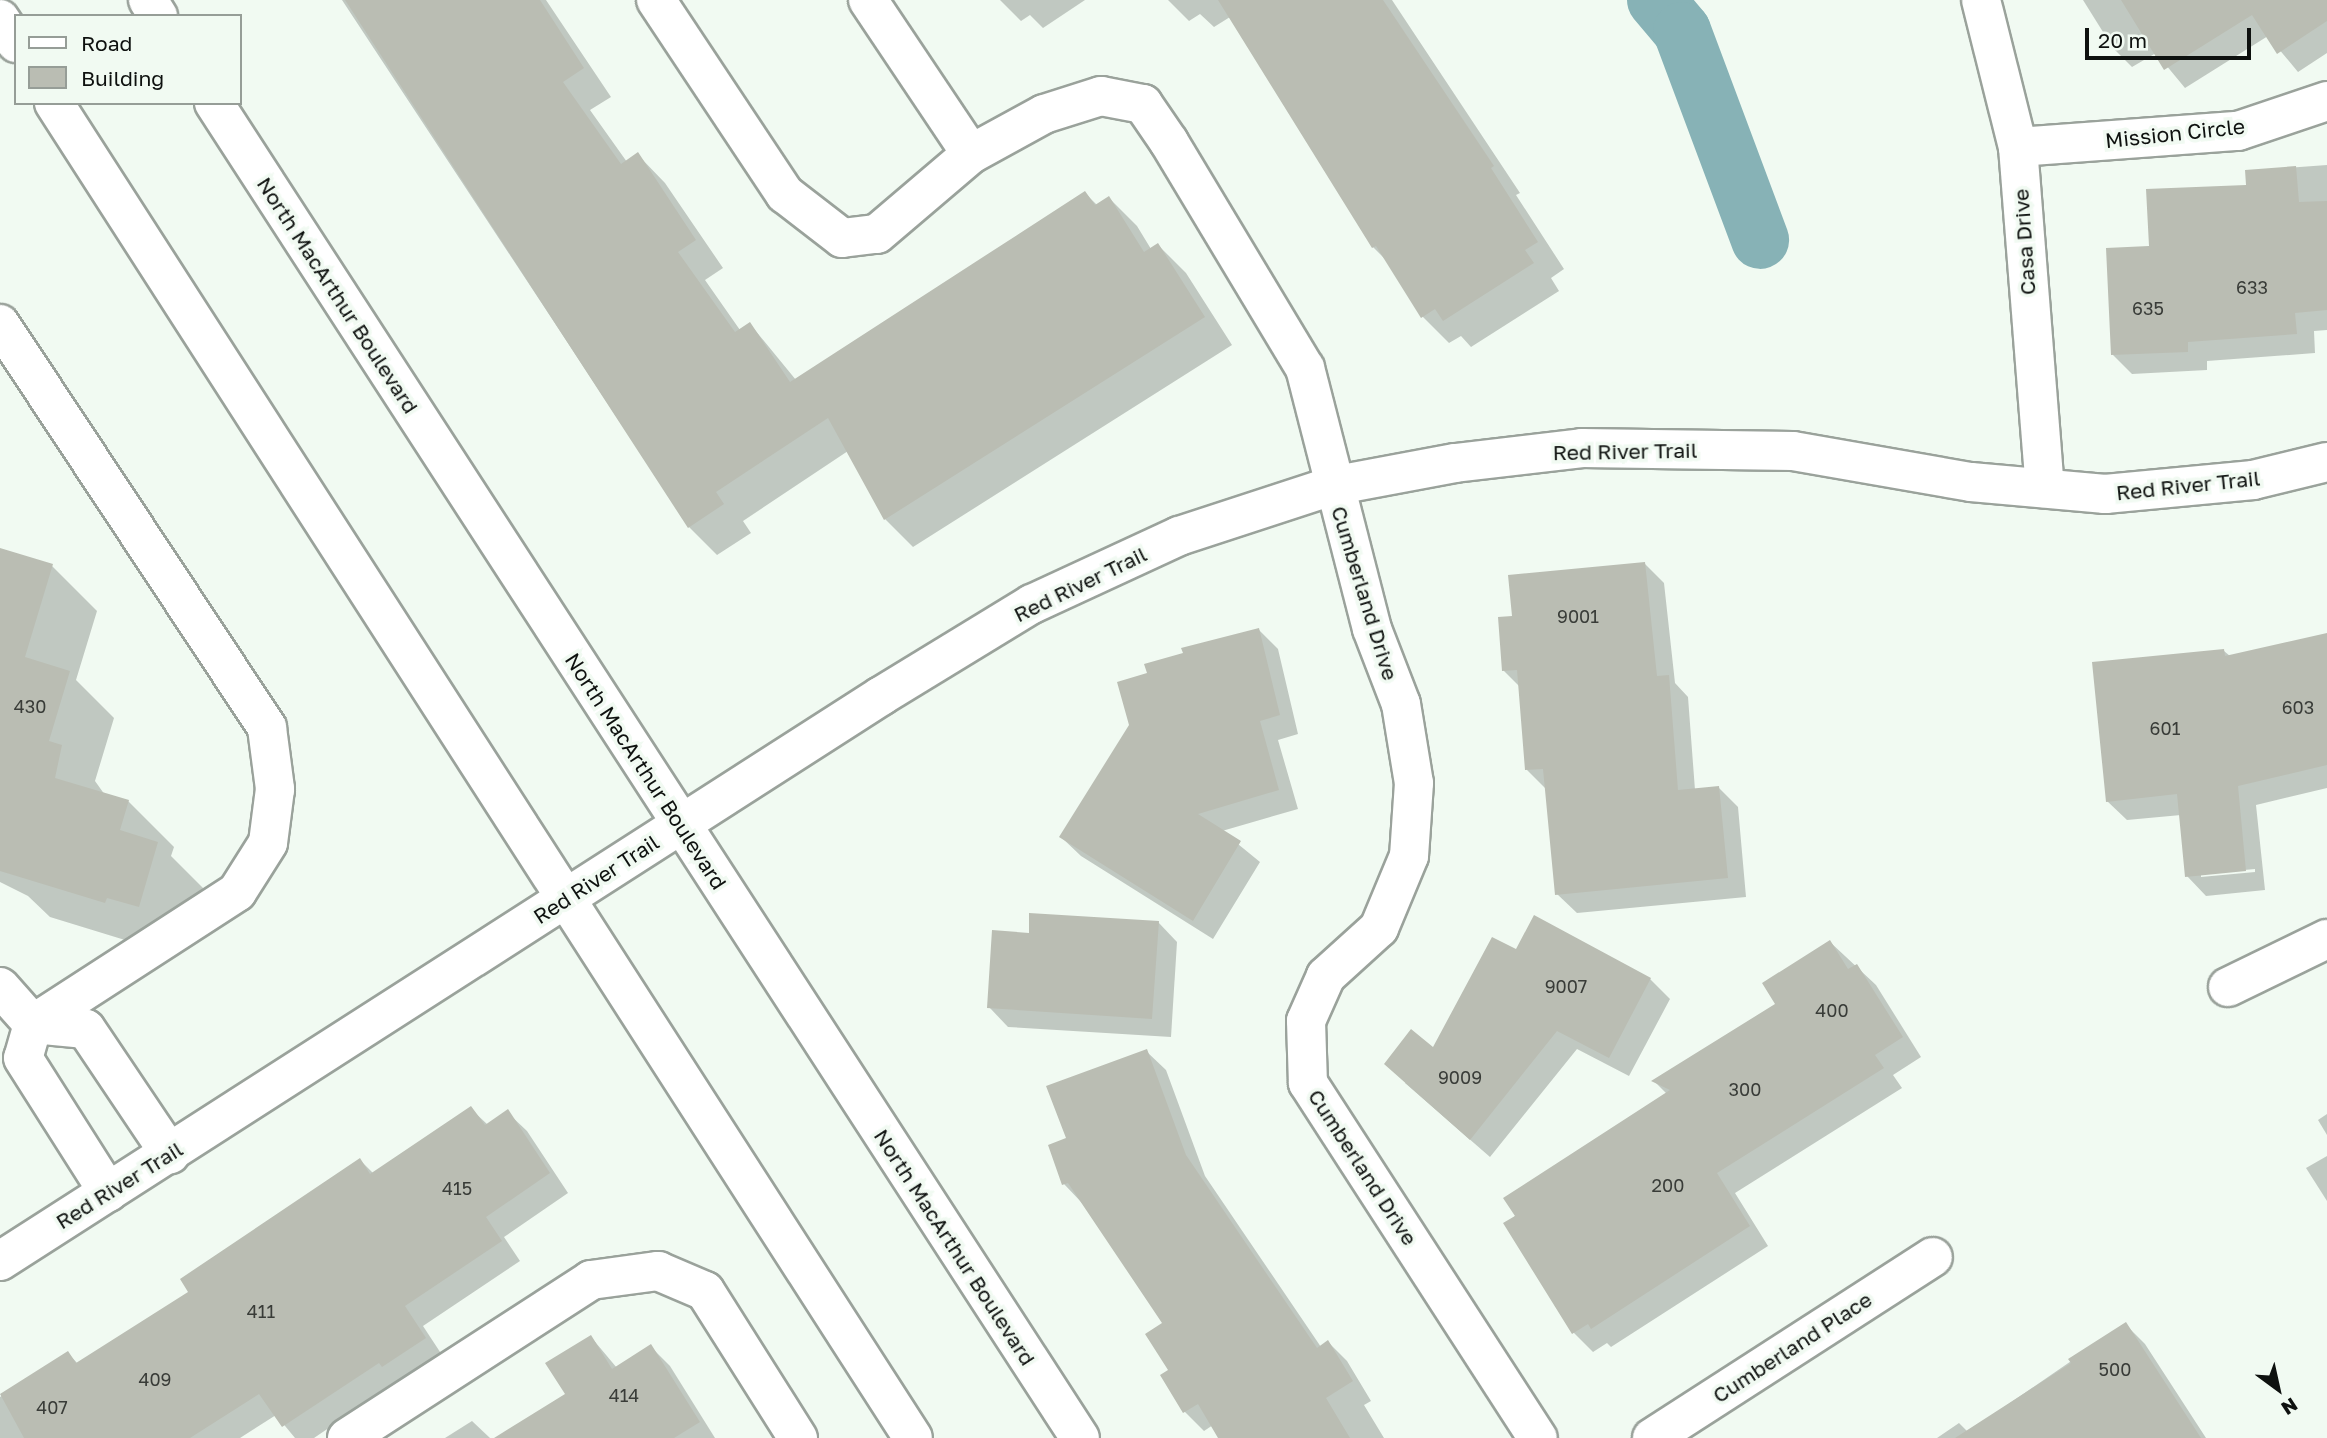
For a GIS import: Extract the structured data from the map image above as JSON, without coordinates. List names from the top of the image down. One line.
{"streets":{"street":["Mission Circle","Casa Drive","North MacArthur Boulevard","Red River Trail","Cumberland Drive","Cumberland Place"]},"crossings":[["Mission Circle","Casa Drive"],["Casa Drive","Red River Trail"],["North MacArthur Boulevard","Red River Trail"],["Red River Trail","Cumberland Drive"]],"house_numbers":["633","635","9001","430","603","601","9007","400","9009","300","200","415","411","500","409","414","407"],"legend":["Road","Building"],"scale_bar":"20 m","north":"bottom right"}
